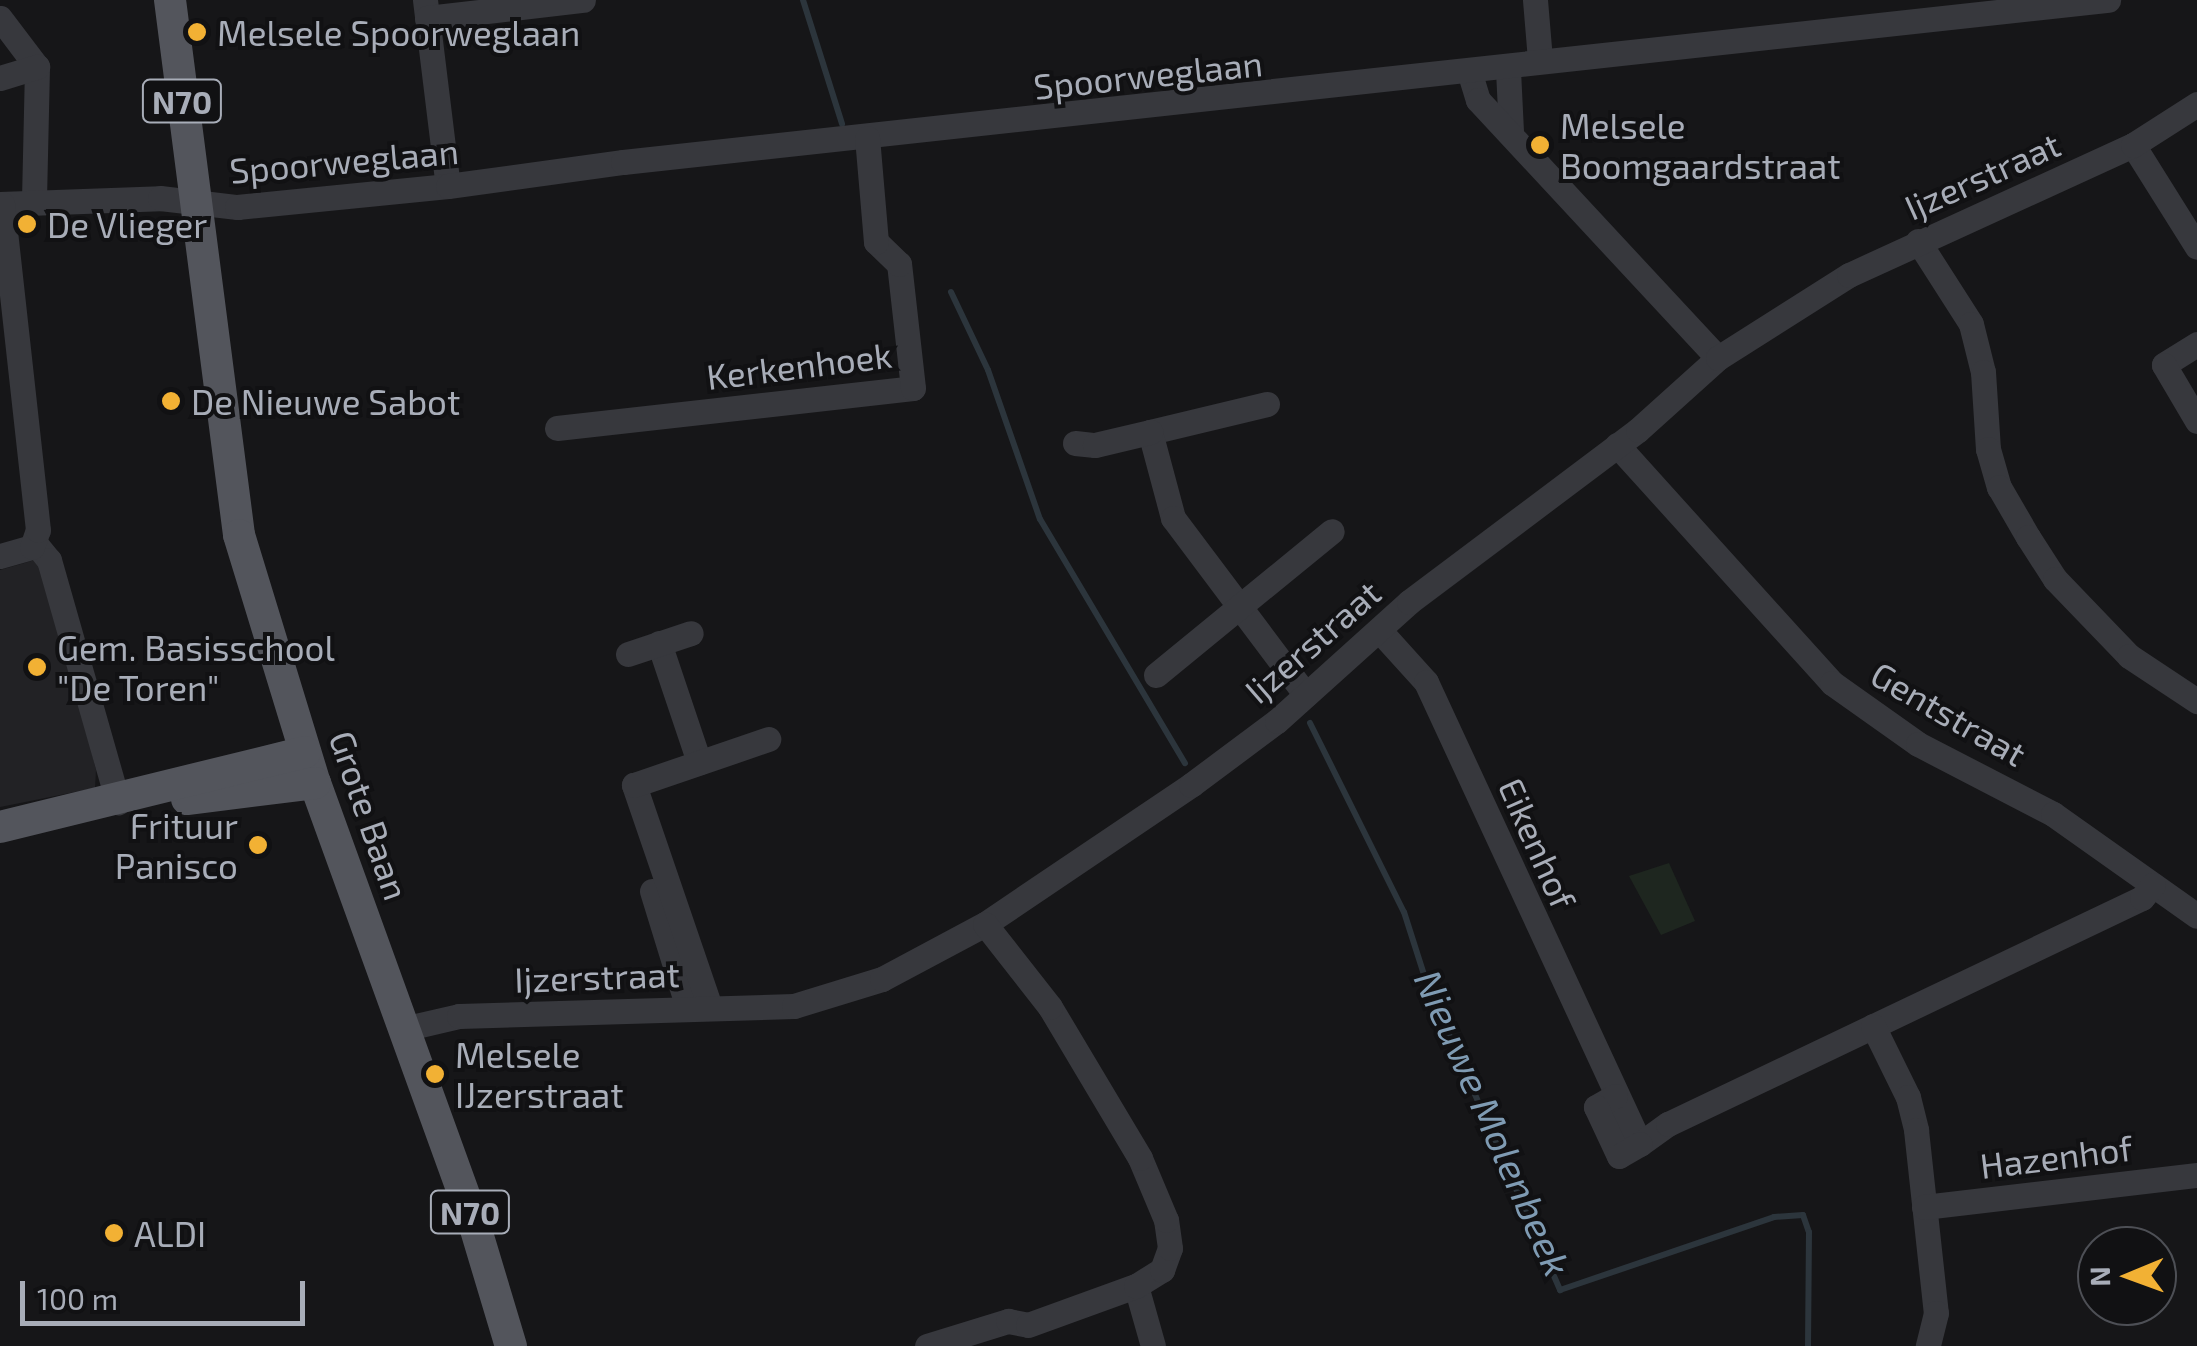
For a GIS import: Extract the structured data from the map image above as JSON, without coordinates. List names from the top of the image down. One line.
{"streets":{"main road":["N70","Grote Baan"],"street":["Spoorweglaan","Ijzerstraat","Kerkenhoek","Gentstraat","Eikenhof","Hazenhof"]},"crossings":[["Spoorweglaan","Kerkenhoek"],["Spoorweglaan","Grote Baan"],["Ijzerstraat","Gentstraat"],["Ijzerstraat","Grote Baan"],["Ijzerstraat","Eikenhof"],["Gentstraat","Eikenhof"]],"water":["Nieuwe Molenbeek"],"places":["Melsele Spoorweglaan","Melsele Boomgaardstraat","De Vlieger","De Nieuwe Sabot","Gem. Basisschool \"De Toren\"","Frituur Panisco","Melsele IJzerstraat","ALDI"],"scale_bar":"100 m","north":"left"}
